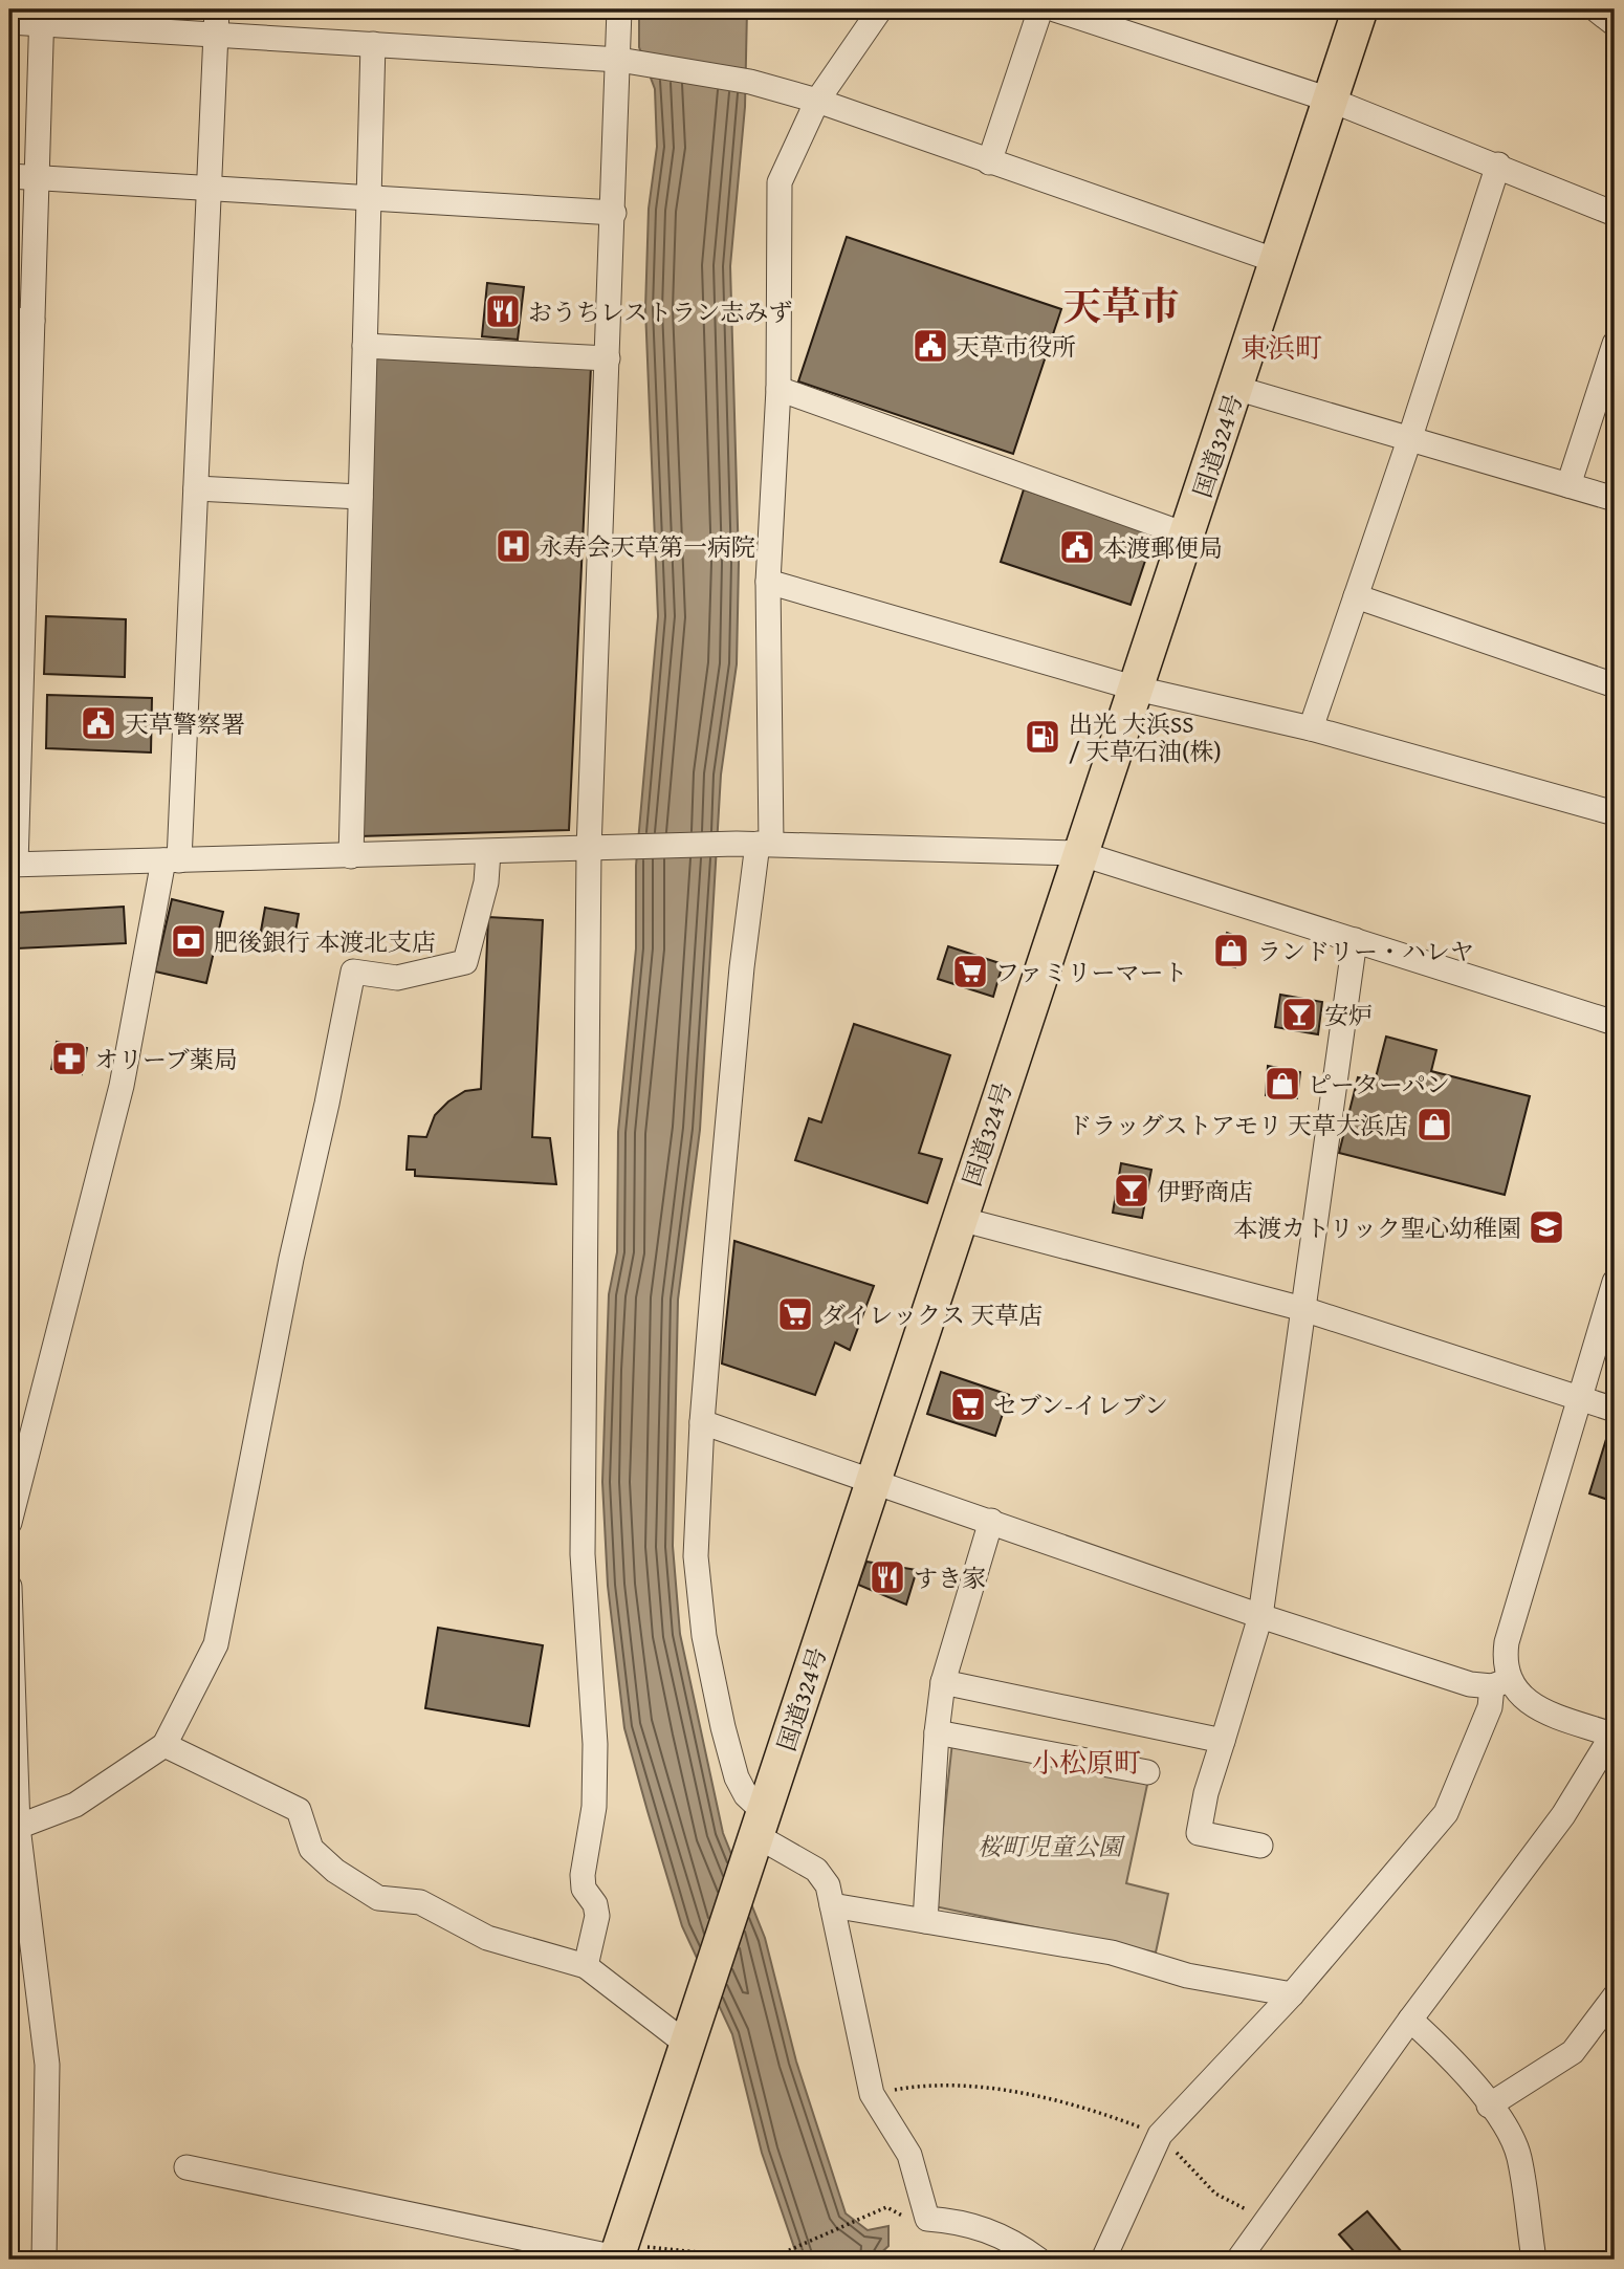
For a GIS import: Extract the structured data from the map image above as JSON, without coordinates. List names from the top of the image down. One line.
{"streets":{"highway":["国道324号"]},"districts":["天草市","東浜町","小松原町"],"parks":["桜町児童公園"],"places":{"restaurant":["おうちレストラン志みず","すき家"],"public building":["天草市役所","本渡郵便局","天草警察署"],"hospital":["永寿会天草第一病院"],"fuel station":["出光 大浜SS / 天草石油(株)"],"bank":["肥後銀行 本渡北支店"],"shop":["ランドリー・ハレヤ","ピーターパン","ドラッグストアモリ 天草大浜店"],"supermarket":["ファミリーマート","ダイレックス 天草店","セブン-イレブン"],"bar":["安炉","伊野商店"],"pharmacy":["オリーブ薬局"],"school or university":["本渡カトリック聖心幼稚園"]}}
